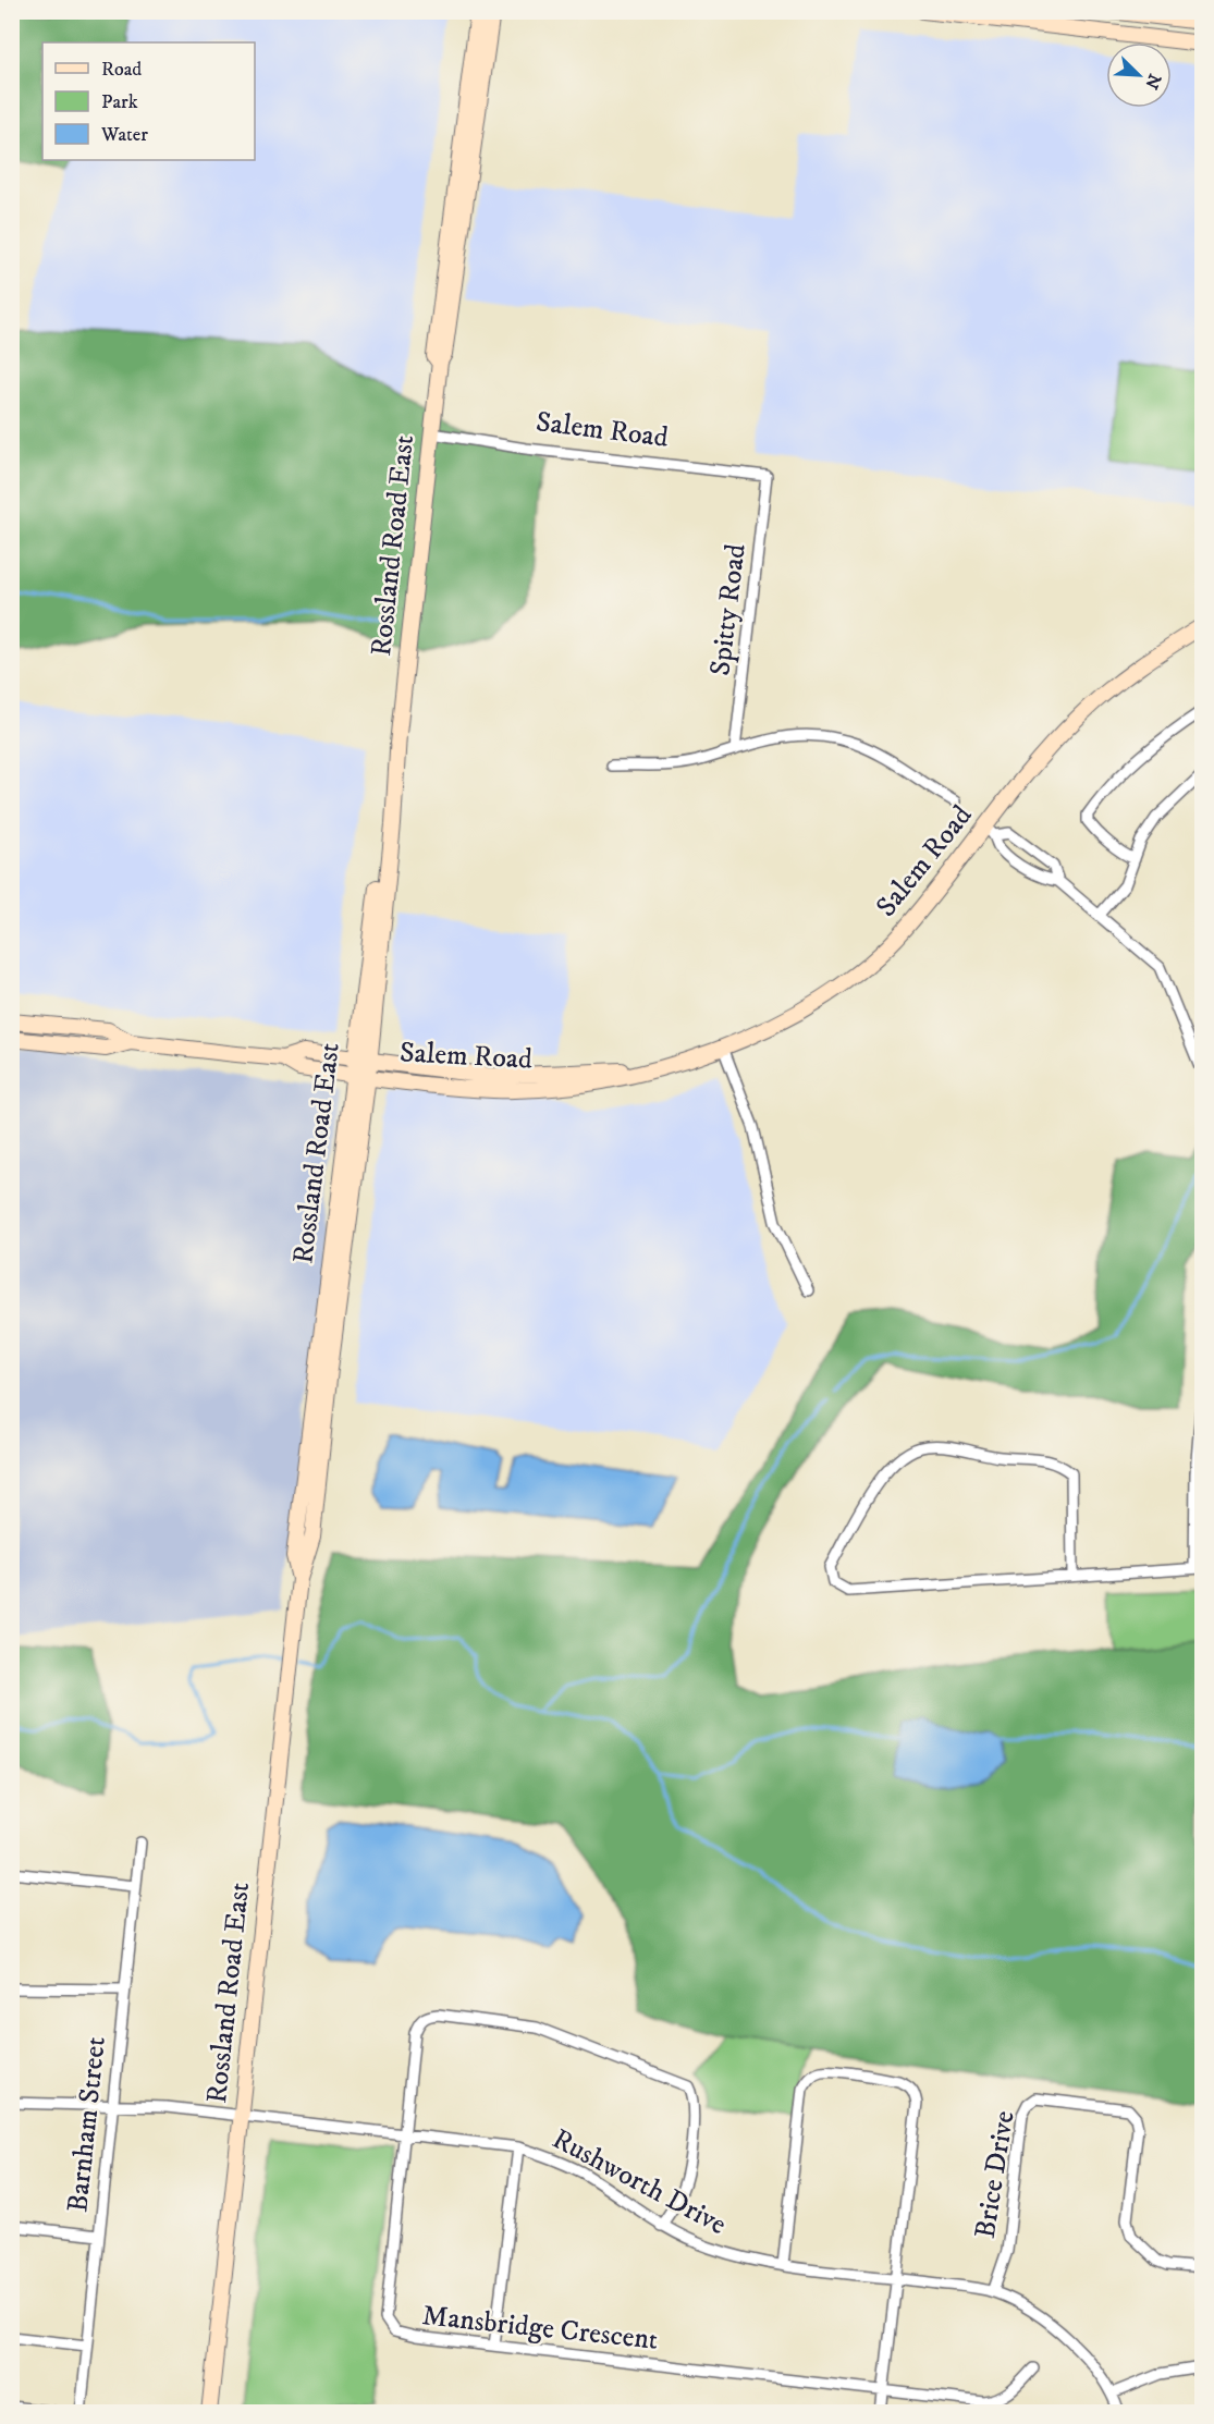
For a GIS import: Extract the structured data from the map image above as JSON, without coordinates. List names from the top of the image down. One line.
{"streets":{"main road":["Salem Road","Rossland Road East"],"street":["Spitty Road","Barnham Street","Brice Drive","Rushworth Drive","Mansbridge Crescent"]},"crossings":[["Salem Road","Rossland Road East"],["Salem Road","Spitty Road"],["Rossland Road East","Rushworth Drive"],["Barnham Street","Rushworth Drive"],["Brice Drive","Rushworth Drive"],["Rushworth Drive","Mansbridge Crescent"]],"legend":["Road","Park","Water"],"north":"bottom right"}
